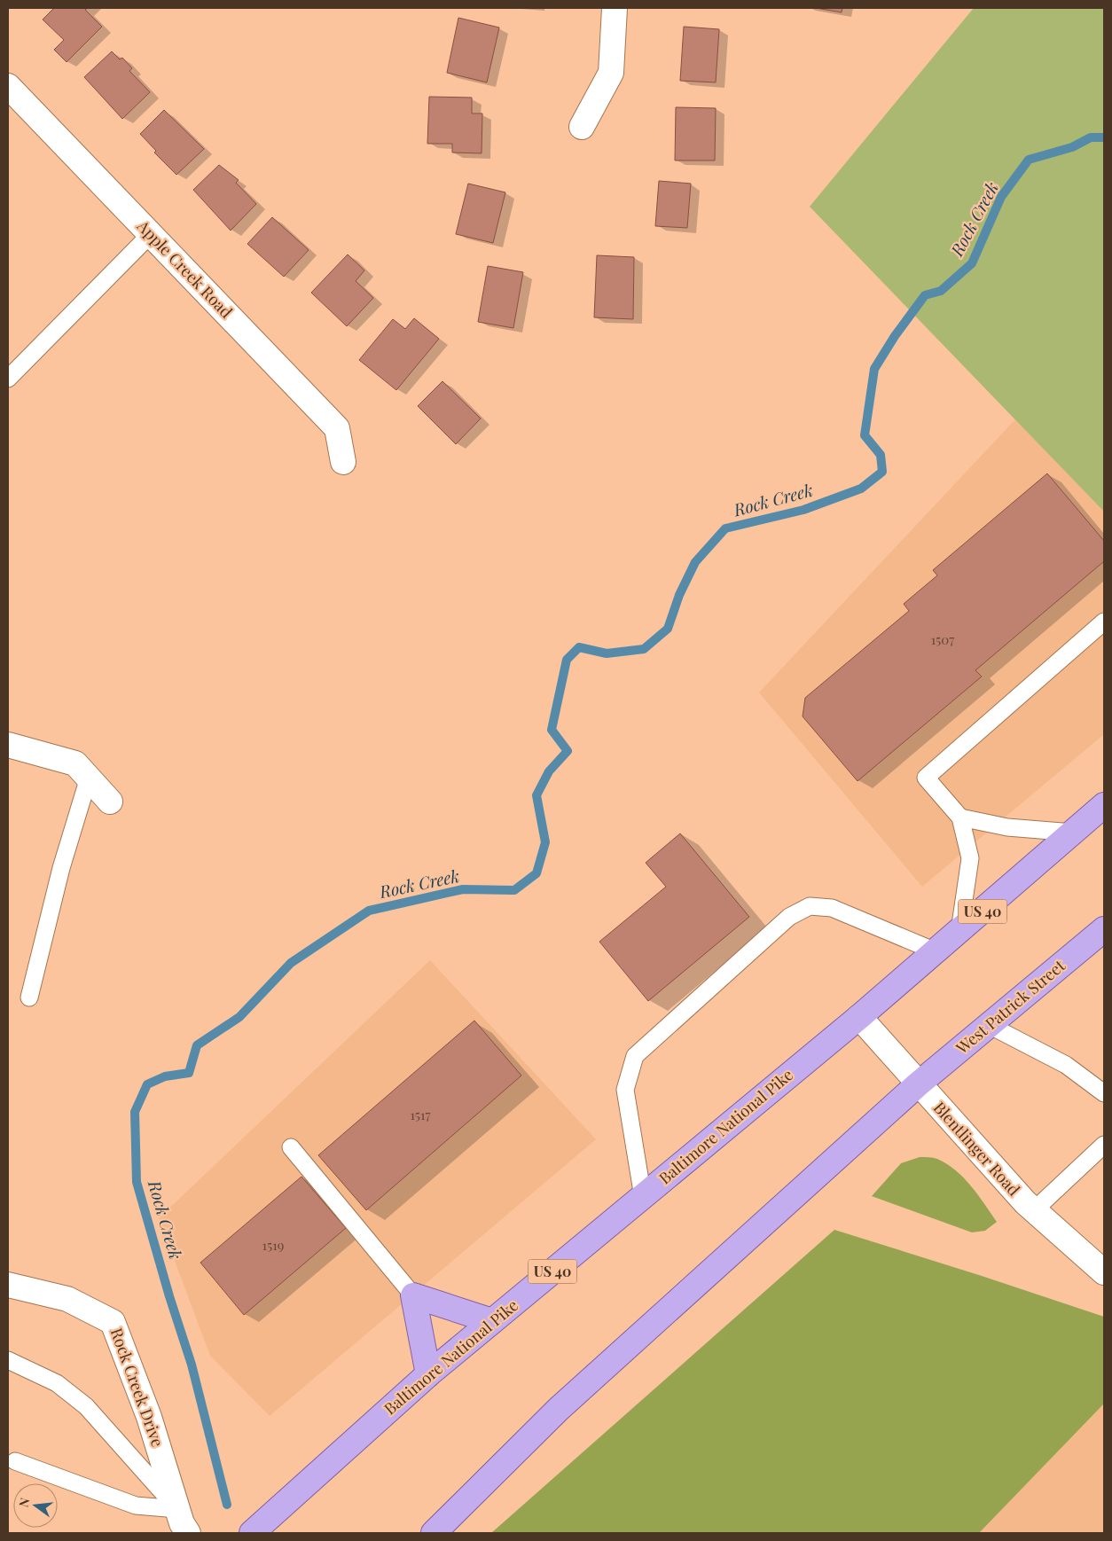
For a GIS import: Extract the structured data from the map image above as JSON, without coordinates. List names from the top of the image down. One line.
{"streets":{"main road":["US 40","West Patrick Street","Baltimore National Pike"],"street":["Apple Creek Road","Blentlinger Road","Rock Creek Drive"]},"crossings":[["US 40","Baltimore National Pike"],["US 40","Blentlinger Road"],["West Patrick Street","Blentlinger Road"],["Baltimore National Pike","Blentlinger Road"]],"water":["Rock Creek"],"house_numbers":["1507","1517","1519"],"north":"left"}
